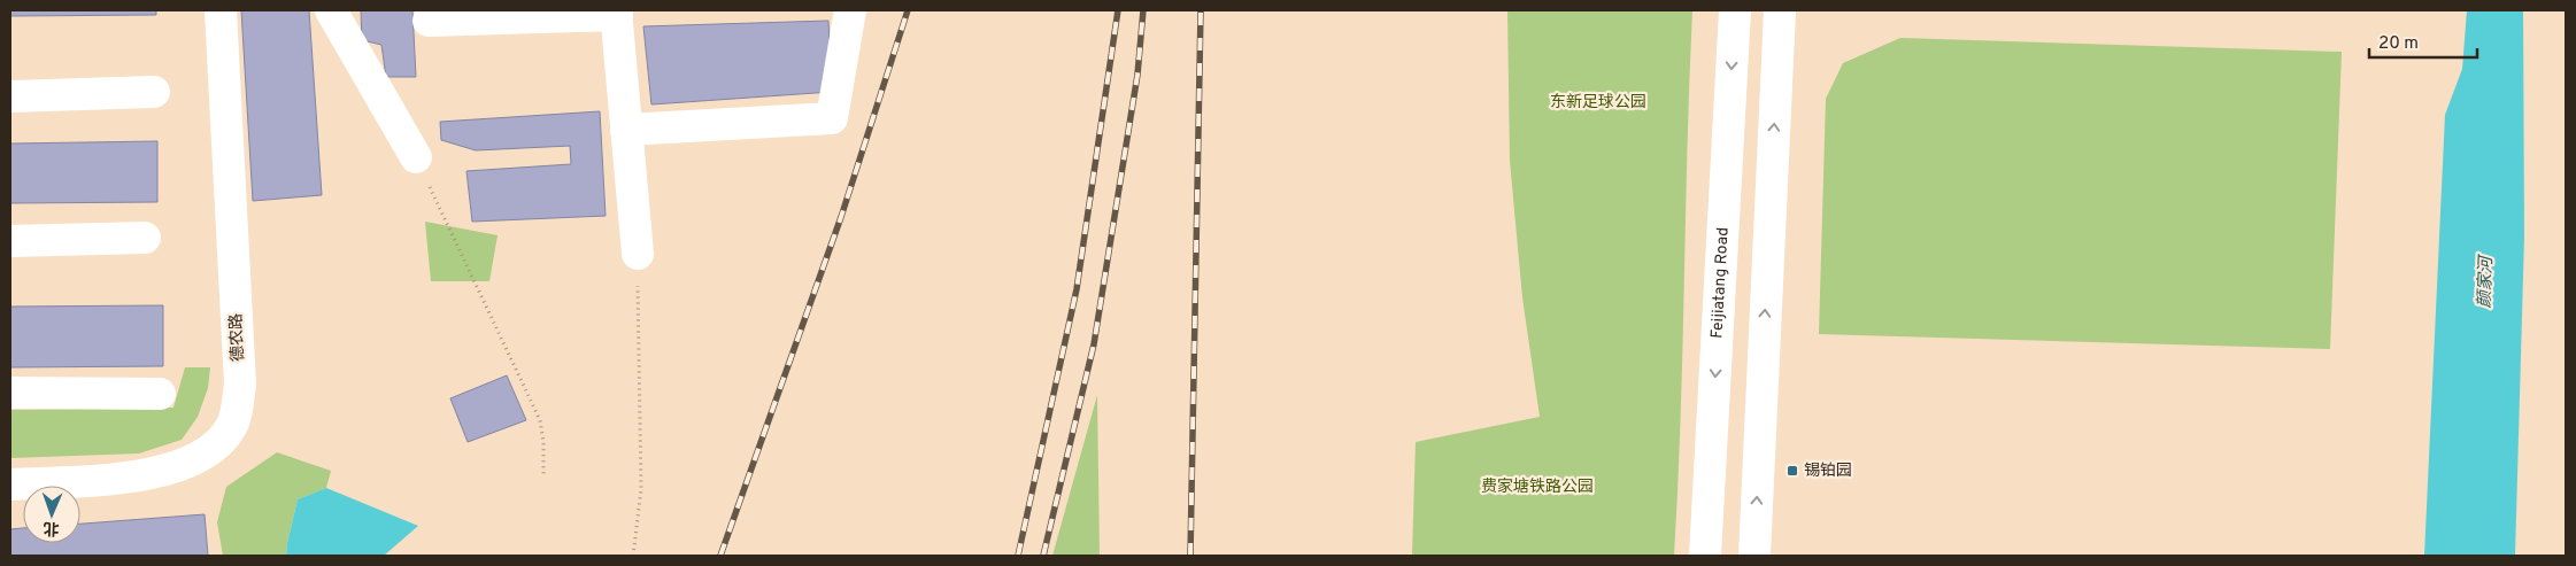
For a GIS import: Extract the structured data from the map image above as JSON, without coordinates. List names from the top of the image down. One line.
{"streets":{"street":["Feijiatang Road","德农路"]},"water":["颜家河"],"parks":["东新足球公园","费家塘铁路公园"],"places":{"transit":["锡铂园"]},"scale_bar":"20 m","north":"bottom"}
